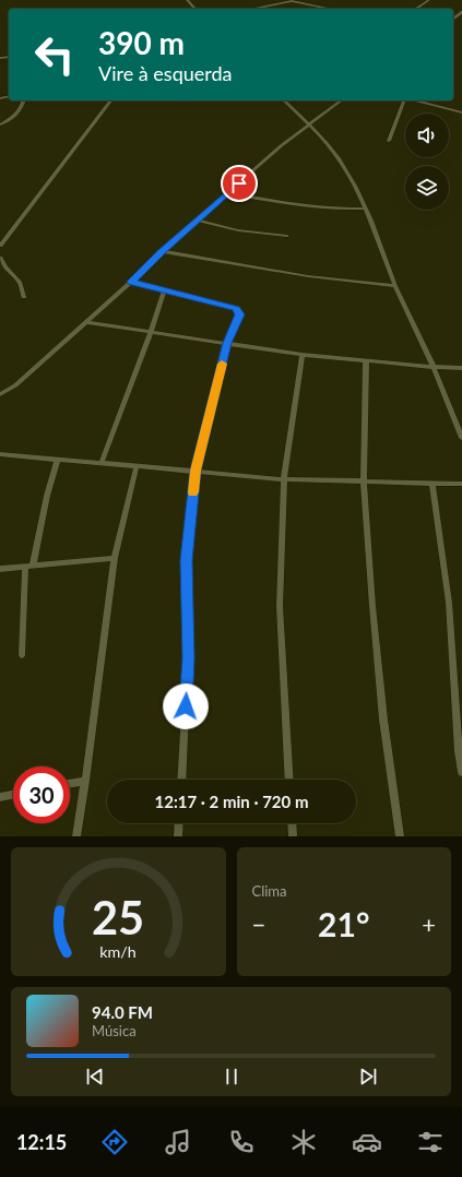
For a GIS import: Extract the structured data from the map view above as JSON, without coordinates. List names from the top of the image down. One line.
{"page":{"turn":["390 m","Vire à esquerda"],"limit":"30","trip":"12:17 · 2 min · 720 m","tile":"Clima","heat":["−","21°","+"],"song":["94.0 FM","Música"],"tabs":"12:15","gauge":["25","km/h"]}}
